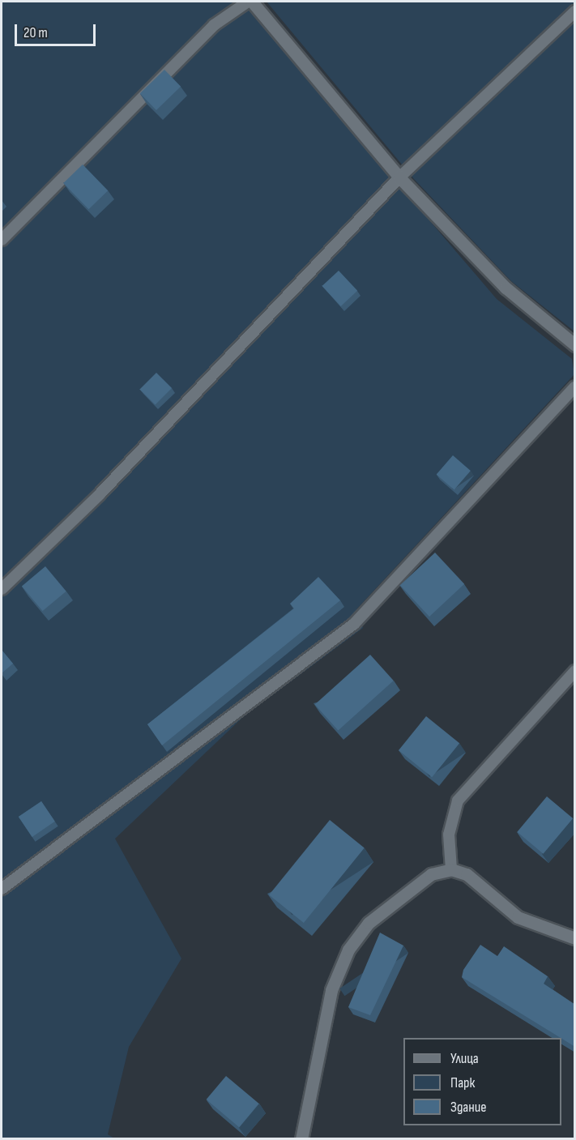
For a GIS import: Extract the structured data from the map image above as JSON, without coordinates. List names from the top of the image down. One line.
{"legend":["Улица","Парк","Здание"],"scale_bar":"20 m"}
